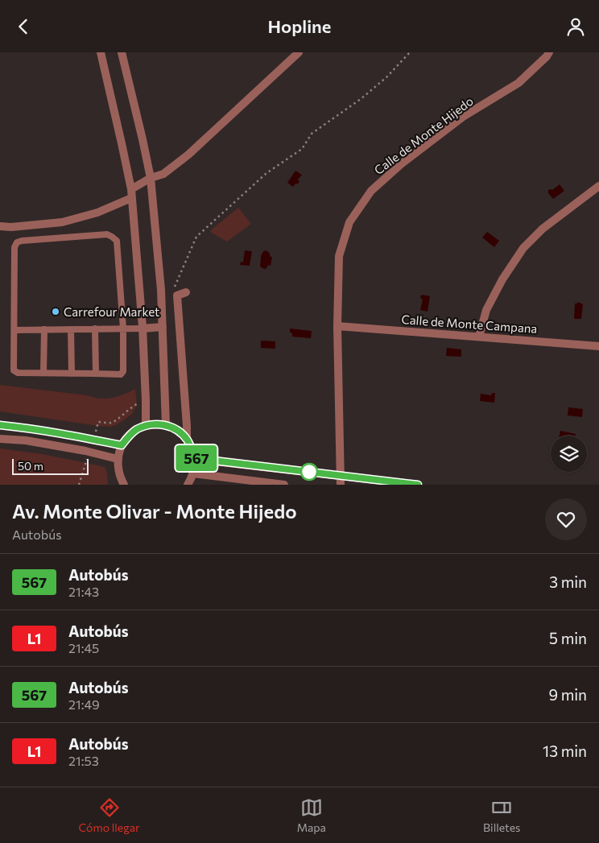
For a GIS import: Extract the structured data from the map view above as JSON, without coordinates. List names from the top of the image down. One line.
{"streets":{"street":["Calle de Monte Hijedo","Calle de Monte Campana"]},"crossings":[["Calle de Monte Hijedo","Calle de Monte Campana"]],"places":["Carrefour Market"],"lines":["bus line 567"],"scale_bar":"50 m","page":{"header":"Hopline","on_map":"567","scale":"50 m","heading":["Av. Monte Olivar - Monte Hijedo","Autobús"],"list":[{"mark":"567","name":"Autobús","note":"21:43","value":"3 min"},{"mark":"L1","name":"Autobús","note":"21:45","value":"5 min"},{"mark":"567","name":"Autobús","note":"21:49","value":"9 min"},{"mark":"L1","name":"Autobús","note":"21:53","value":"13 min"}],"tabs":["Cómo llegar","Mapa","Billetes"]}}
